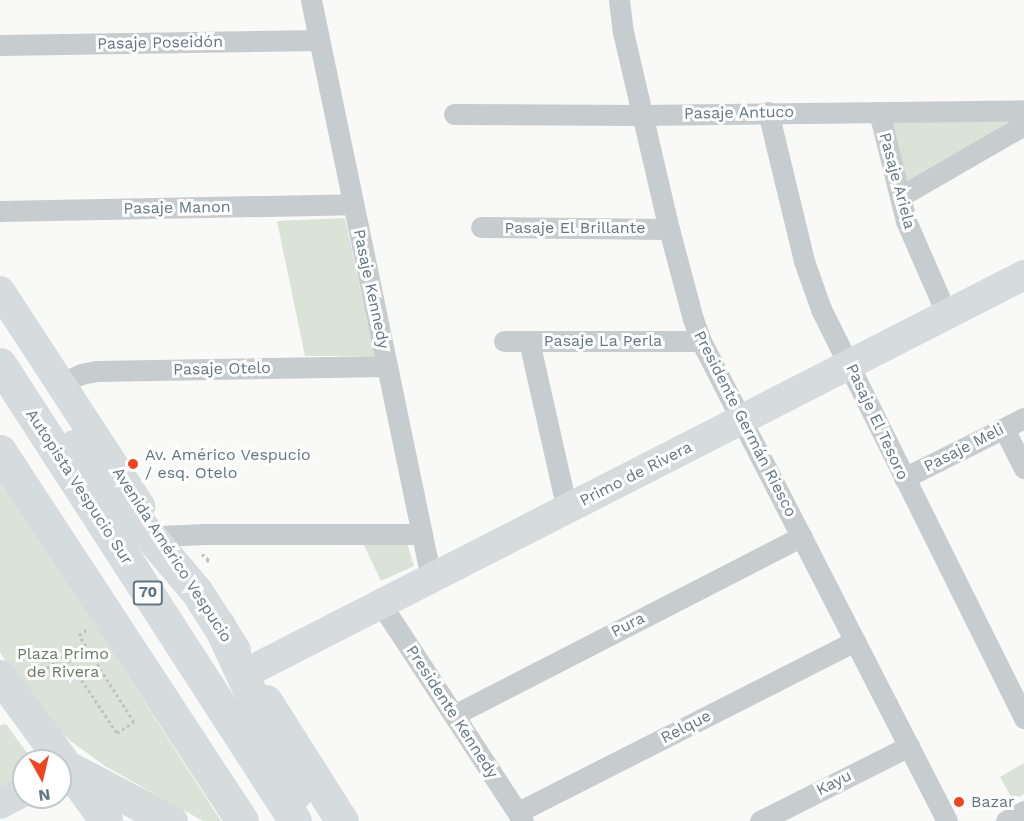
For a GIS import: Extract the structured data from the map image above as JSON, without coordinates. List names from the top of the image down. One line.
{"streets":{"main road":["Autopista Vespucio Sur","Avenida Américo Vespucio","70"],"street":["Pasaje Poseidón","Pasaje Antuco","Pasaje Ariela","Pasaje Manon","Pasaje El Brillante","Pasaje Kennedy","Pasaje La Perla","Pasaje Otelo","Pasaje El Tesoro","Presidente Germán Riesco","Pasaje Meli","Primo de Rivera","Pura","Presidente Kennedy","Relque","Kayu"]},"crossings":[["Pasaje Poseidón","Pasaje Kennedy"],["Pasaje Antuco","Pasaje Ariela"],["Pasaje Antuco","Pasaje El Tesoro"],["Pasaje Antuco","Presidente Germán Riesco"],["Pasaje Ariela","Primo de Rivera"],["Pasaje Manon","Pasaje Kennedy"],["Pasaje El Brillante","Presidente Germán Riesco"],["Pasaje Kennedy","Pasaje Otelo"],["Pasaje Kennedy","Primo de Rivera"],["Pasaje La Perla","Presidente Germán Riesco"],["Pasaje Otelo","Avenida Américo Vespucio"],["Pasaje El Tesoro","Pasaje Meli"],["Pasaje El Tesoro","Primo de Rivera"],["Presidente Germán Riesco","Primo de Rivera"],["Presidente Germán Riesco","Pura"],["Presidente Germán Riesco","Relque"],["Presidente Germán Riesco","Kayu"],["Primo de Rivera","Avenida Américo Vespucio"],["Primo de Rivera","Presidente Kennedy"],["Pura","Presidente Kennedy"],["Presidente Kennedy","Relque"]],"parks":["Plaza Primo de Rivera"],"places":["Av. Américo Vespucio / esq. Otelo","Bazar"],"north":"bottom"}
